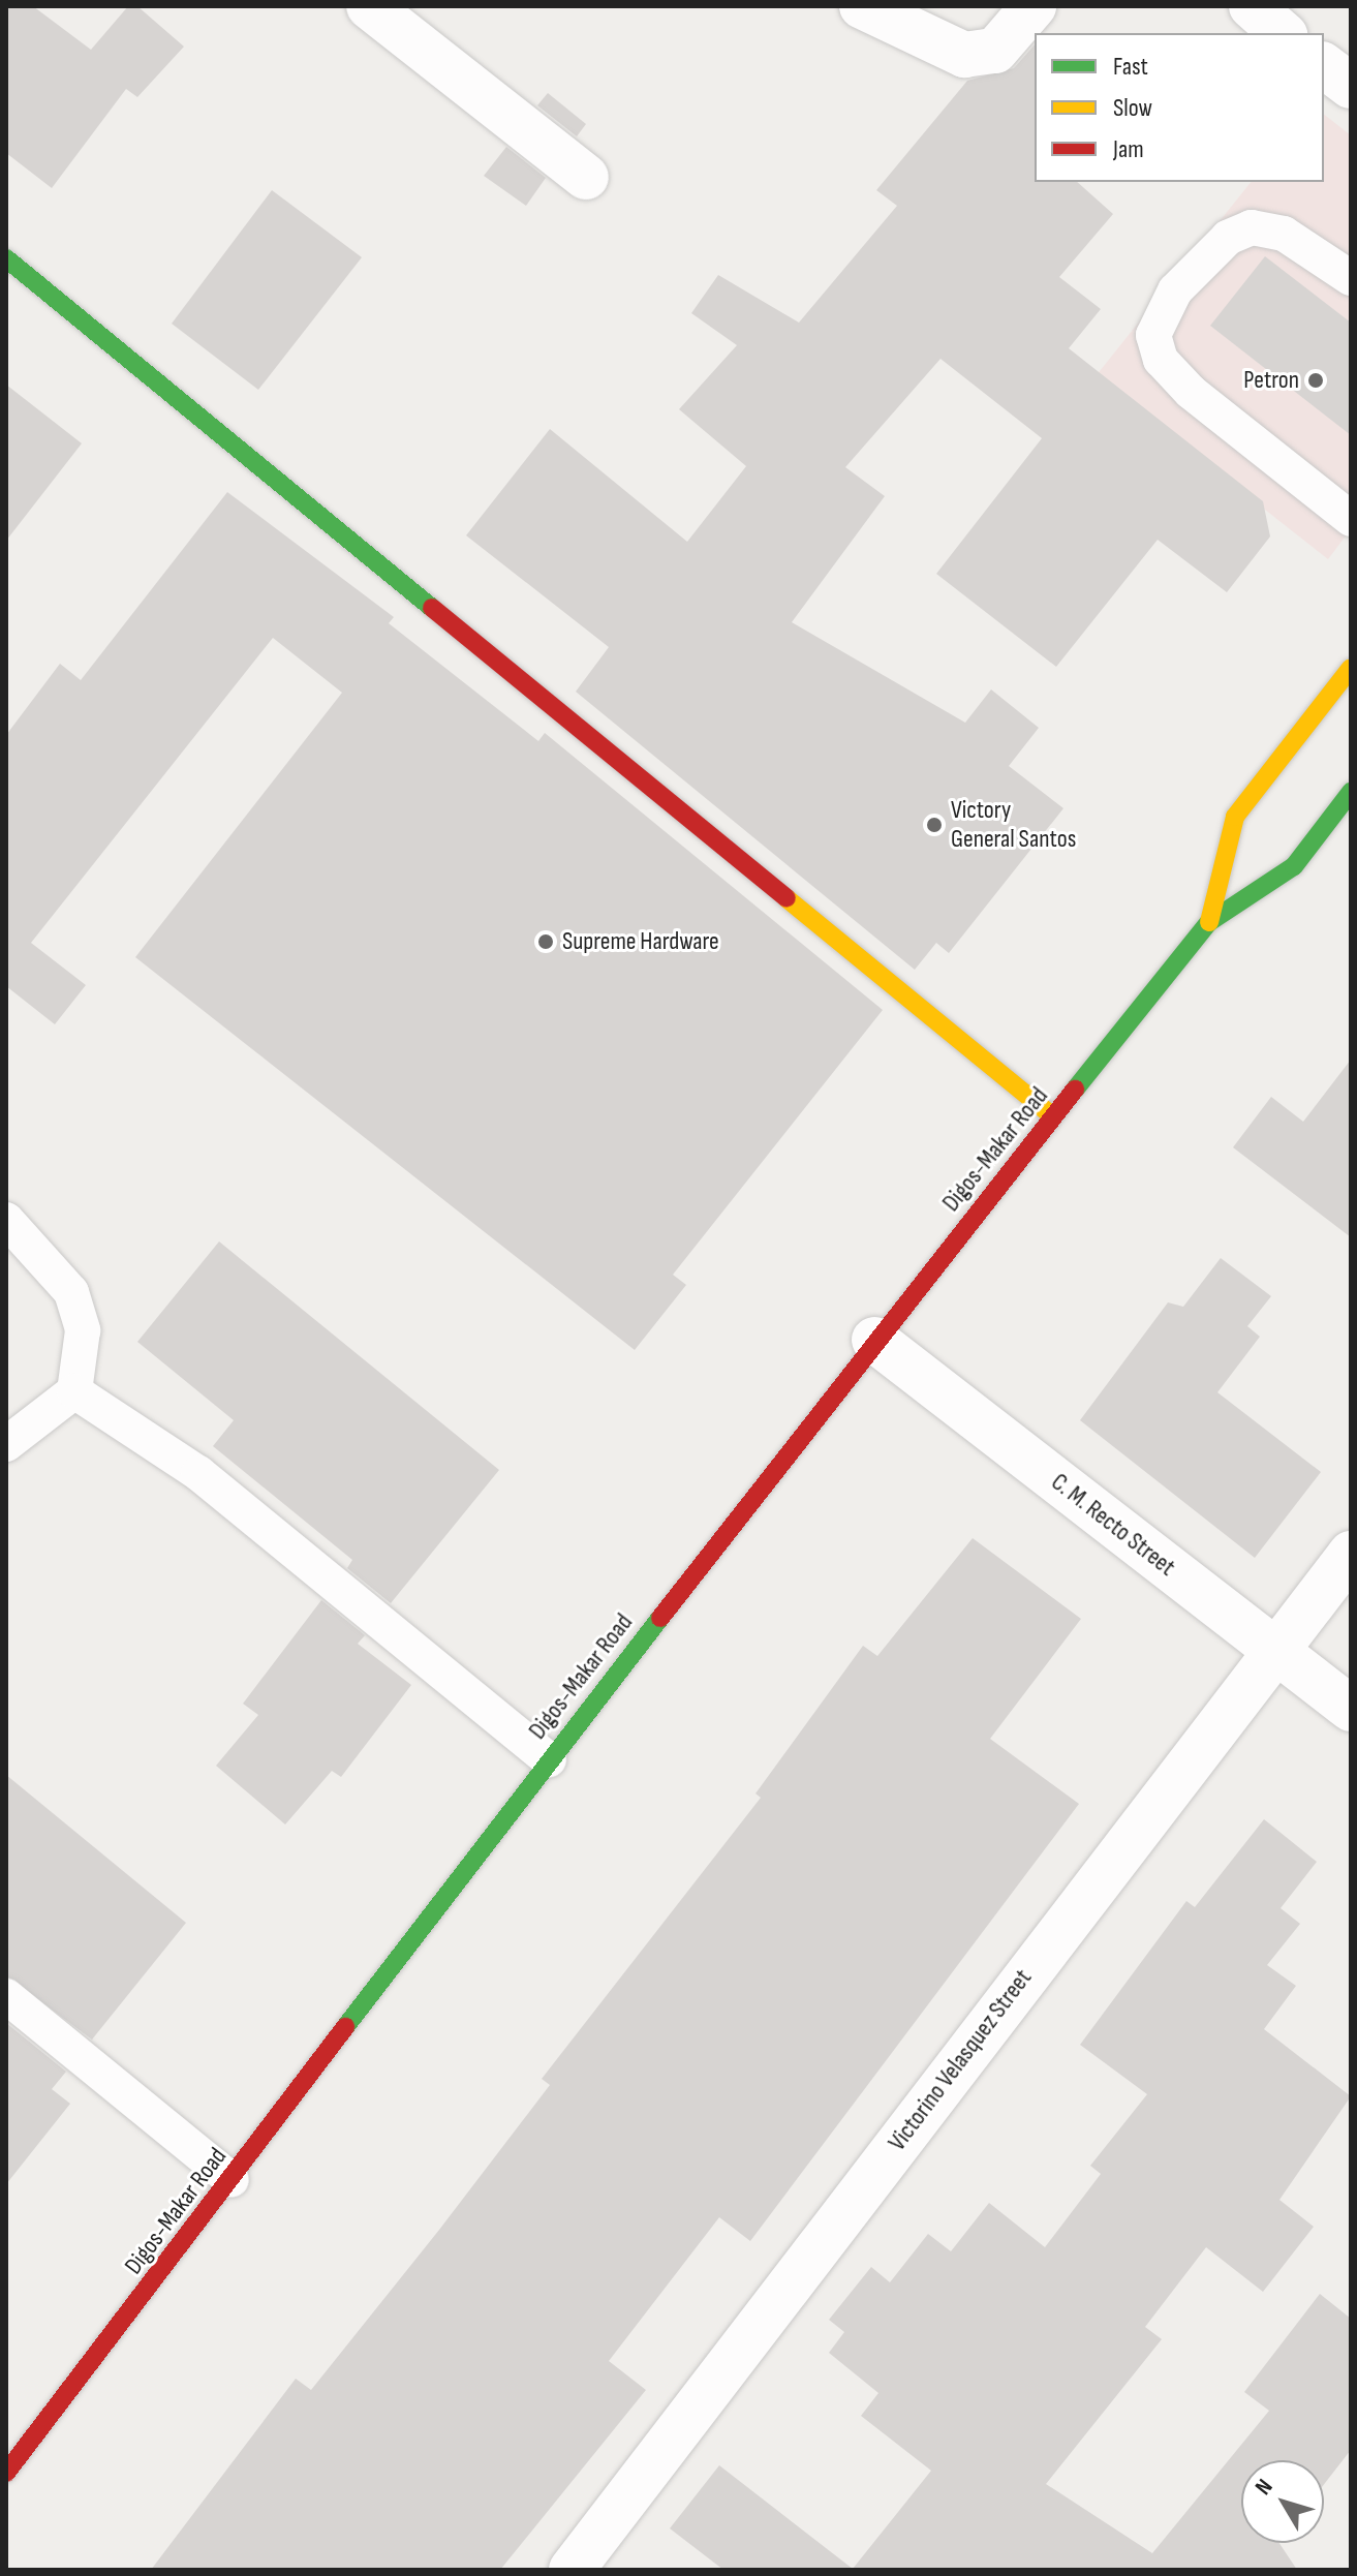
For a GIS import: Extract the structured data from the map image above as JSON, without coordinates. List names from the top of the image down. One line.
{"streets":{"main road":["Digos-Makar Road"],"street":["C. M. Recto Street","Victorino Velasquez Street"]},"crossings":[["Digos-Makar Road","C. M. Recto Street"],["C. M. Recto Street","Victorino Velasquez Street"]],"places":["Petron","Victory General Santos","Supreme Hardware"],"legend":["Fast","Slow","Jam"],"north":"top left"}
